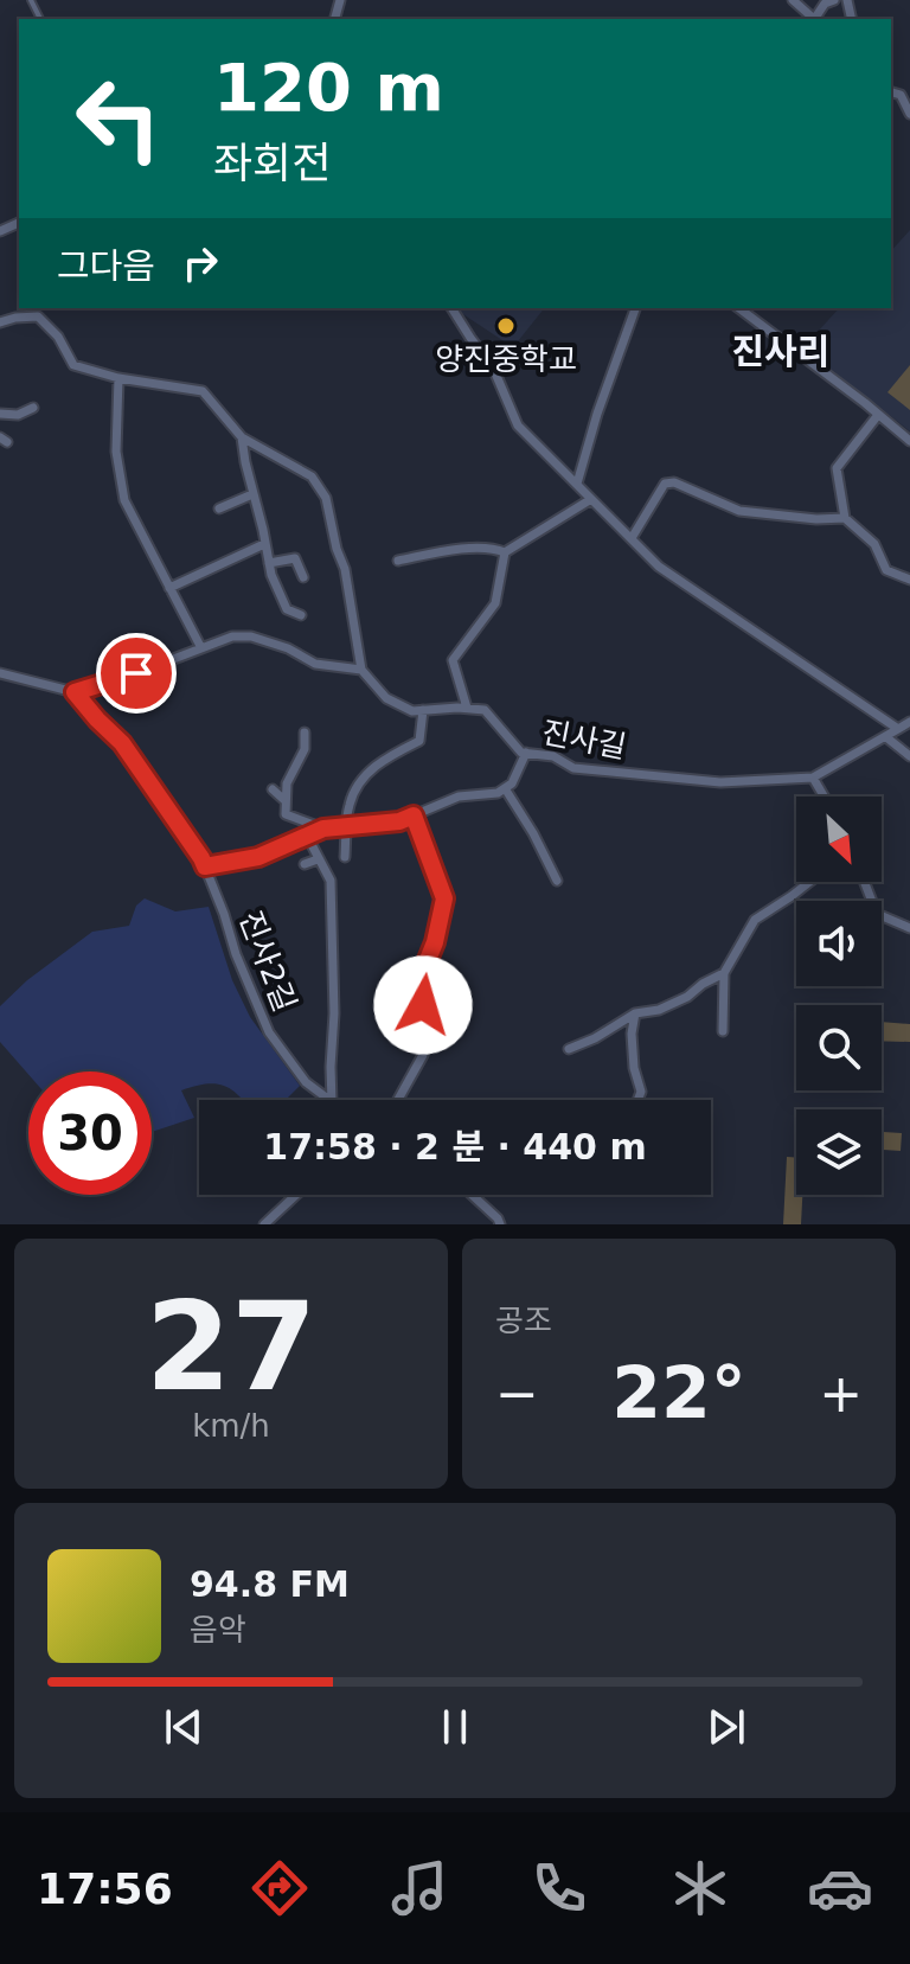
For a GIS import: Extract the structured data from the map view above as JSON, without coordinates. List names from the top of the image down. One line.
{"streets":{"street":["진사길","진사2길"]},"districts":["진사리"],"places":["양진중학교"],"north":"bottom right","page":{"turn":["120 m","좌회전"],"then":"그다음","limit":"30","trip":"17:58 · 2 분 · 440 m","tile":[["27","km/h"],"공조"],"heat":["−","22°","+"],"song":["94.8 FM","음악"],"tabs":"17:56"}}
